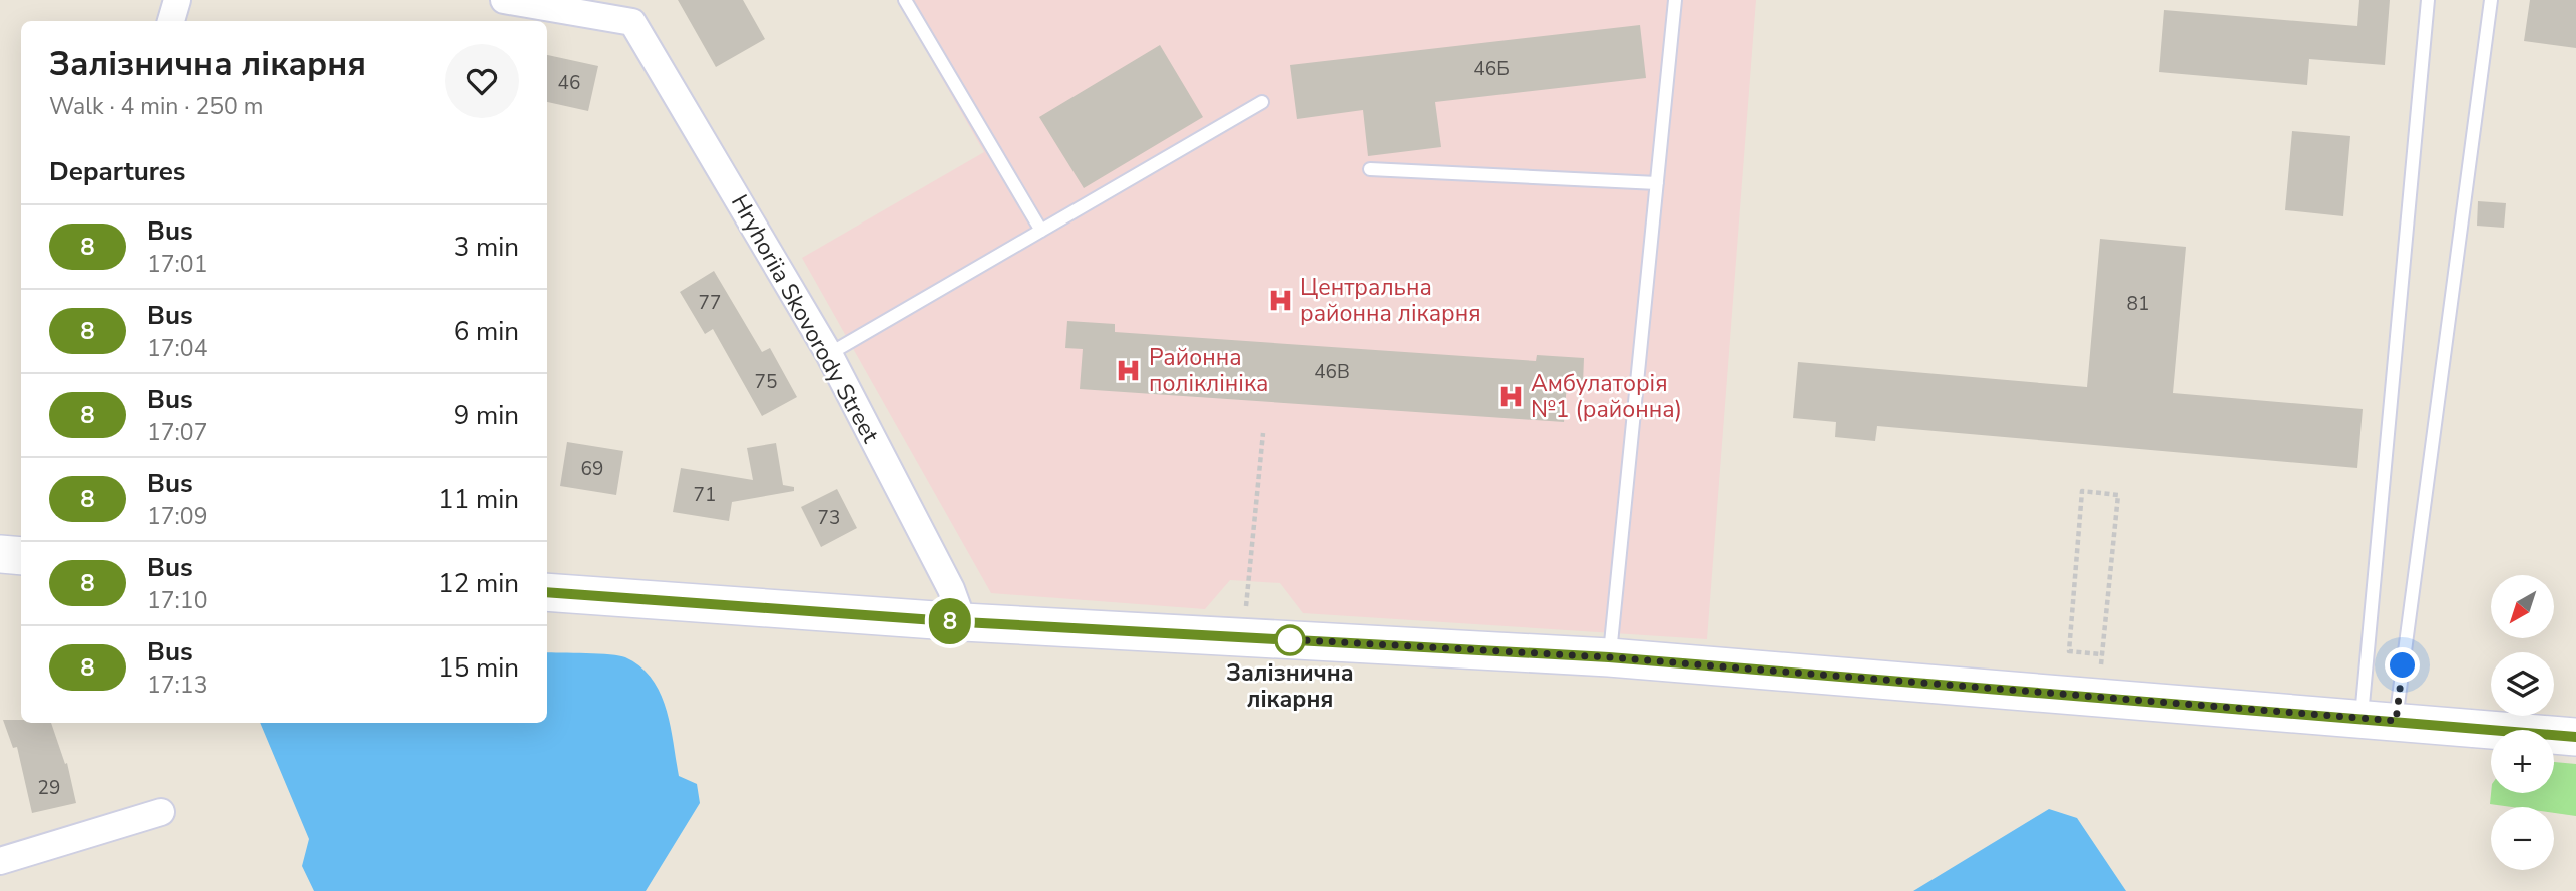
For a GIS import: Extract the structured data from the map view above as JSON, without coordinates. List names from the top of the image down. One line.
{"streets":{"street":["Hryhoriia Skovorody Street"]},"places":{"hospital":["Центральна районна лікарня","Районна поліклініка","Амбулаторія №1 (районна)"],"other":["Залізнична лікарня"]},"lines":["bus line 8"],"house_numbers":["46Б","46","77","81","46В","75","69","71","73","29"],"north":"bottom left","page":{"on_map":"8","heading":[["Залізнична лікарня","Walk · 4 min · 250 m"],"Departures"],"list":[{"mark":"8","name":"Bus","note":"17:01","value":"3 min"},{"mark":"8","name":"Bus","note":"17:04","value":"6 min"},{"mark":"8","name":"Bus","note":"17:07","value":"9 min"},{"mark":"8","name":"Bus","note":"17:09","value":"11 min"},{"mark":"8","name":"Bus","note":"17:10","value":"12 min"},{"mark":"8","name":"Bus","note":"17:13","value":"15 min"}],"map_buttons":["+","−"]}}
